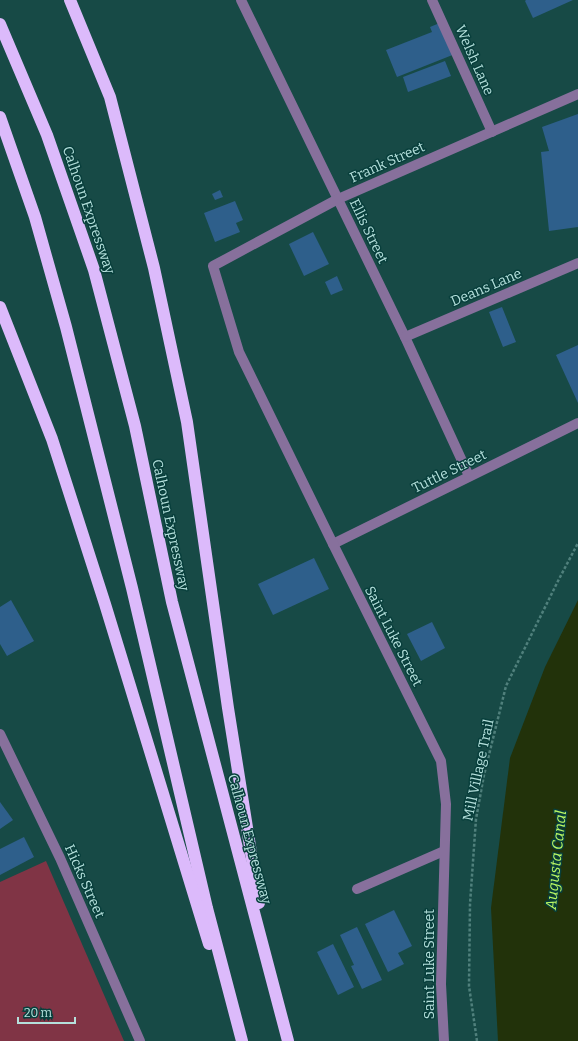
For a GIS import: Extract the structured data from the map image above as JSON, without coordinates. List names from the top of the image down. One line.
{"streets":{"highway":["Calhoun Expressway"],"street":["Welsh Lane","Frank Street","Ellis Street","Deans Lane","Tuttle Street","Saint Luke Street","Hicks Street"],"path":["Mill Village Trail"]},"crossings":[["Welsh Lane","Frank Street"],["Frank Street","Ellis Street"],["Frank Street","Saint Luke Street"],["Ellis Street","Deans Lane"],["Ellis Street","Tuttle Street"],["Tuttle Street","Saint Luke Street"]],"water":["Augusta Canal"],"scale_bar":"20 m"}
